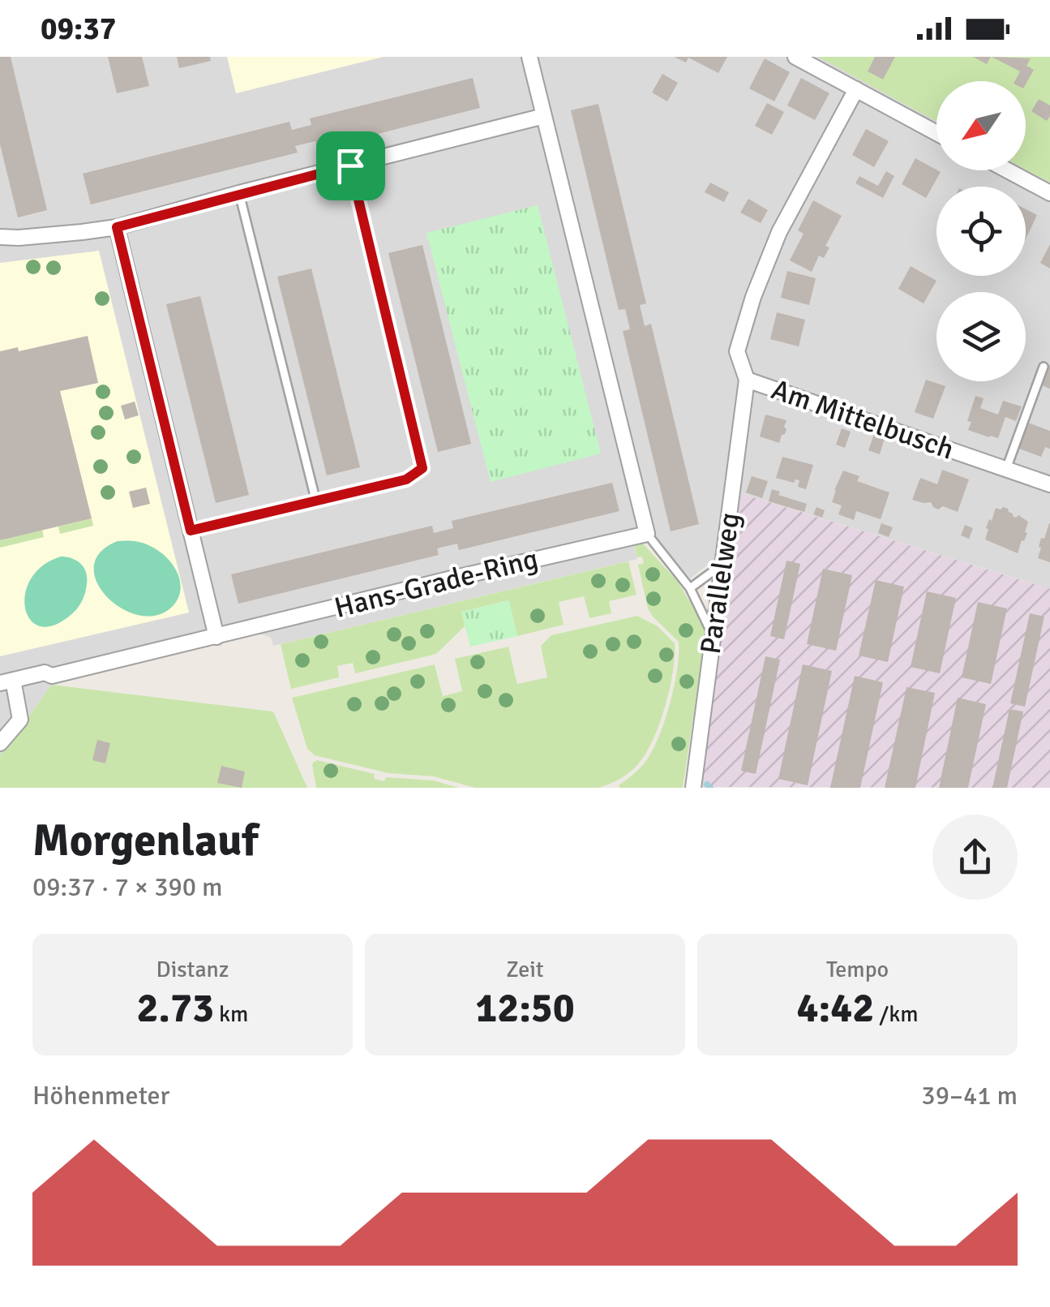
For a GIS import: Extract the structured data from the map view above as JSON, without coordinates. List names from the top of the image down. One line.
{"streets":{"street":["Am Mittelbusch","Hans-Grade-Ring","Parallelweg"]},"crossings":[["Am Mittelbusch","Parallelweg"]],"north":"bottom left","page":{"status":"09:37","heading":["Morgenlauf","09:37 · 7 × 390 m"],"stats":[["Distanz","2.73 km"],["Zeit","12:50"],["Tempo","4:42 /km"]],"chart":["Höhenmeter","39–41 m"]}}
